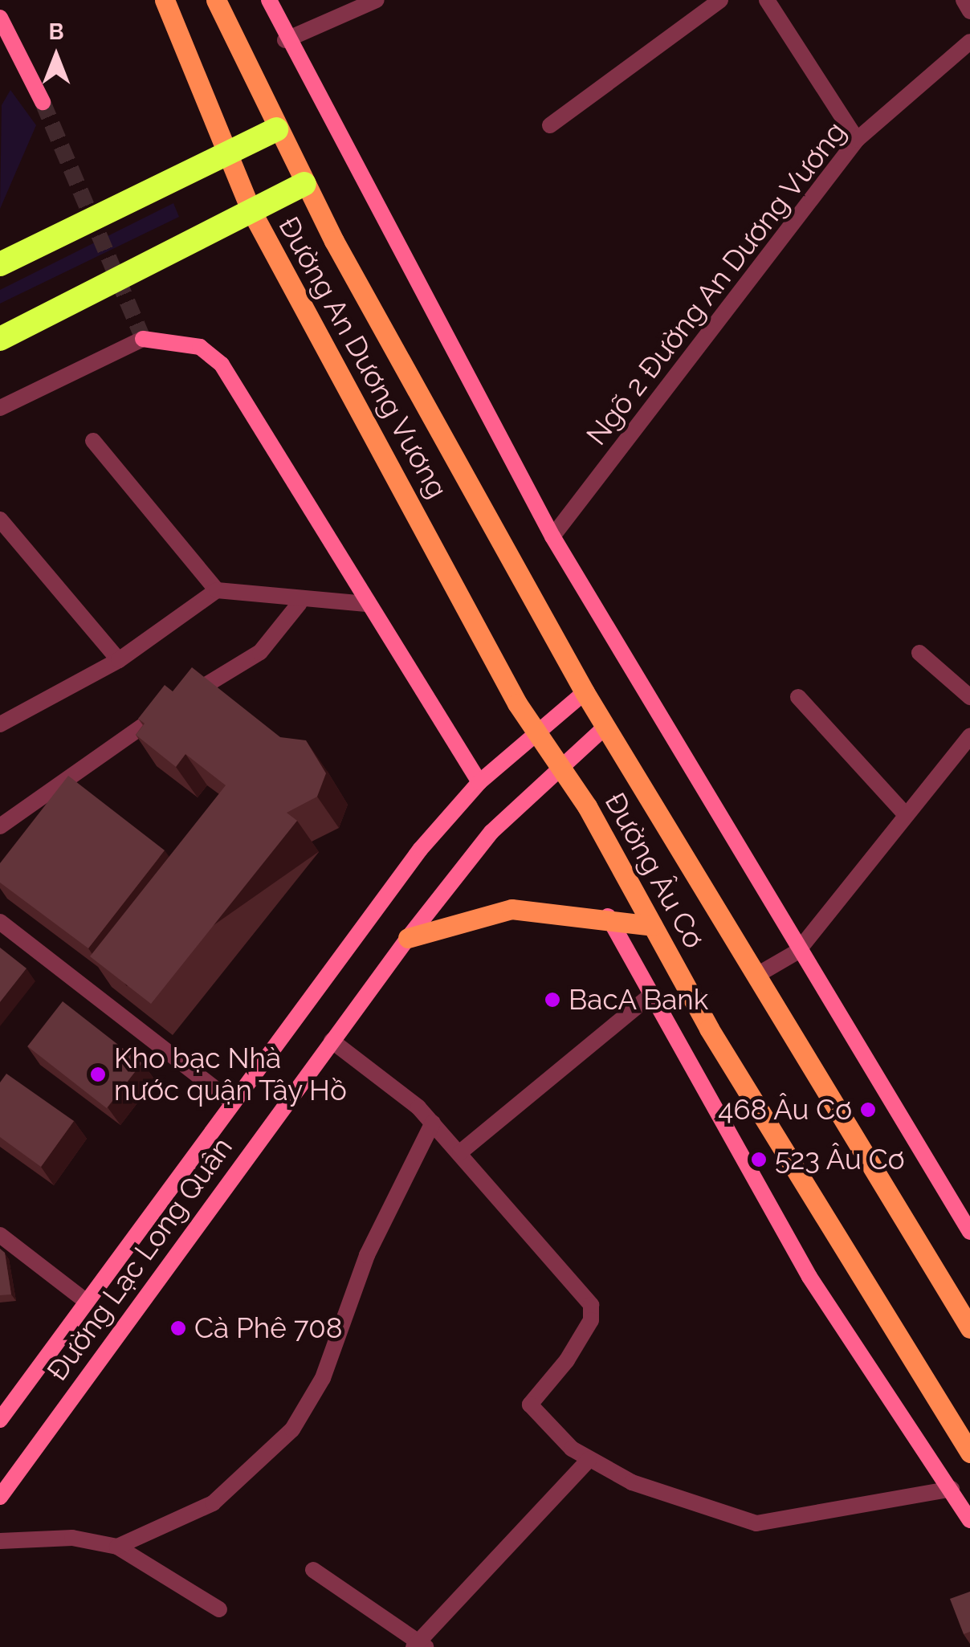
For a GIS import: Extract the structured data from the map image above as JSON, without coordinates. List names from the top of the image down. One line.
{"streets":{"main road":["Đường An Dương Vương","Đường Âu Cơ"],"street":["Ngõ 2 Đường An Dương Vương","Đường Lạc Long Quân"]},"crossings":[["Đường An Dương Vương","Đường Âu Cơ"],["Đường An Dương Vương","Đường Lạc Long Quân"],["Đường Âu Cơ","Đường Lạc Long Quân"]],"places":["BacA Bank","Kho bạc Nhà nước quận Tây Hồ","468 Âu Cơ","523 Âu Cơ","Cà Phê 708"],"north":"top"}
